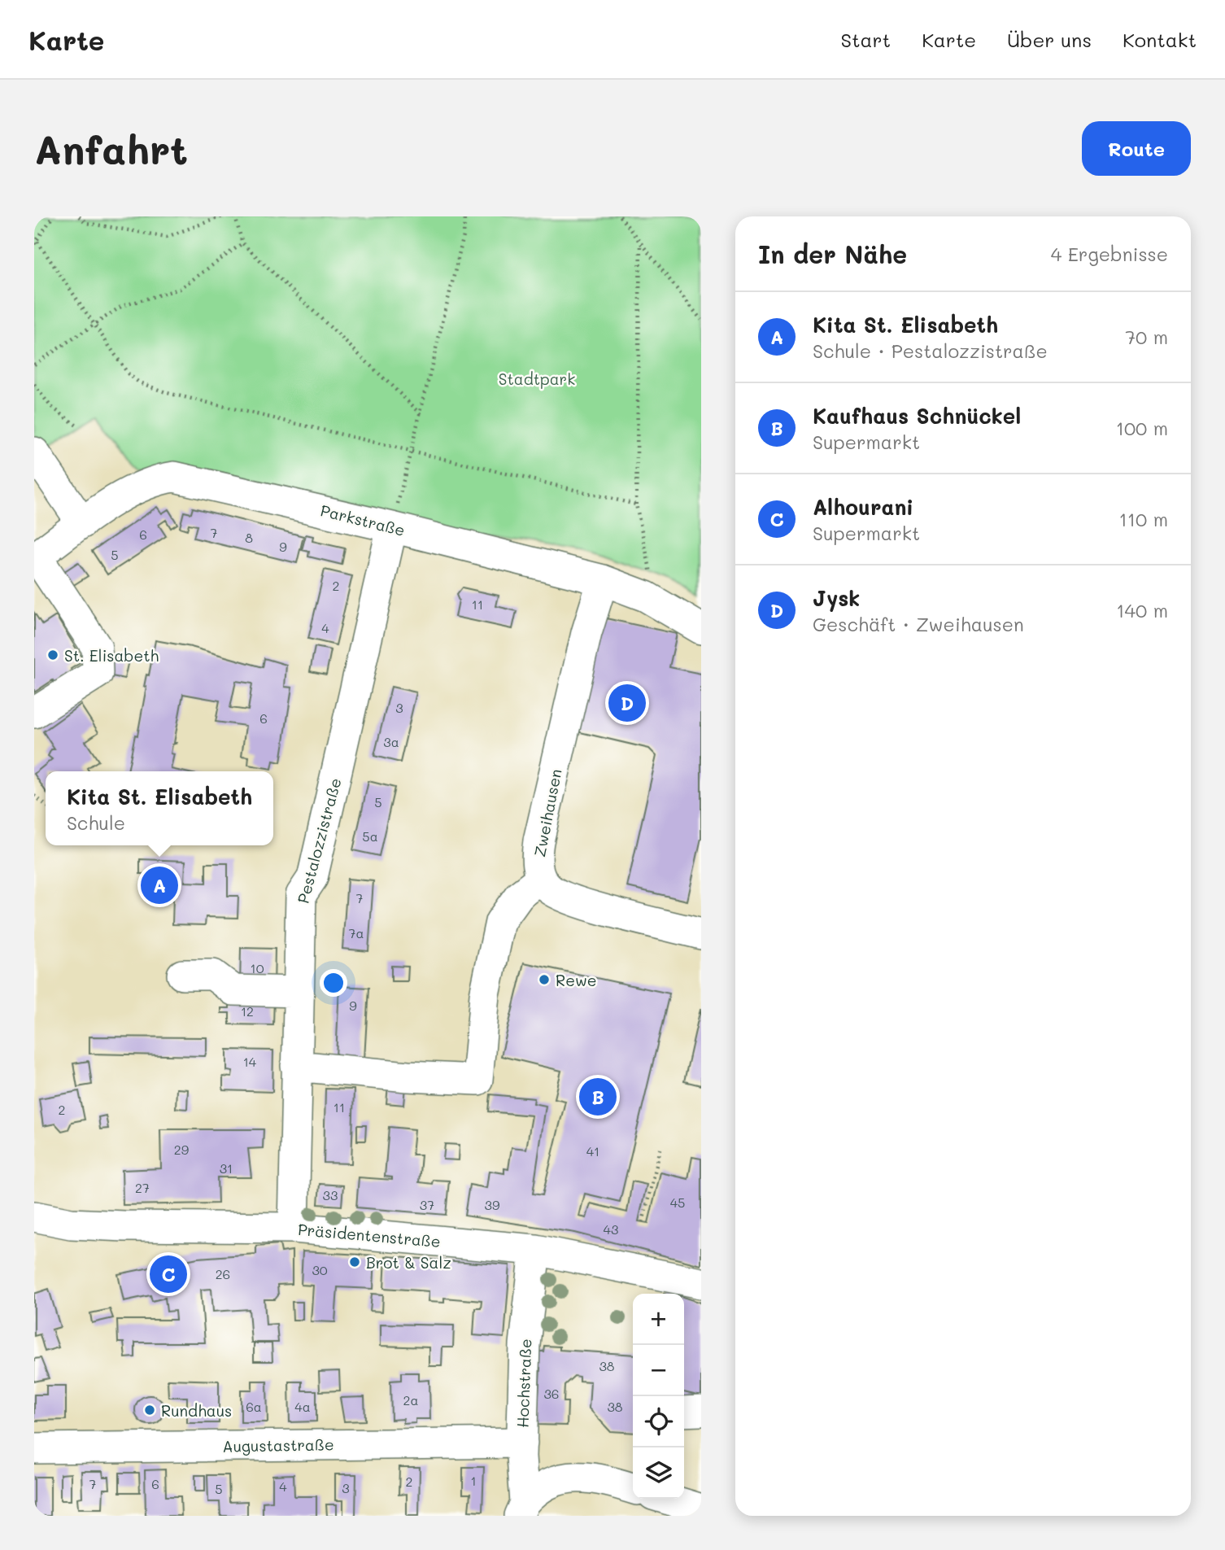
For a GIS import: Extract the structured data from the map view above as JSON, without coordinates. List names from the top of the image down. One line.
{"streets":{"street":["Parkstraße","Zweihausen","Pestalozzistraße","Präsidentenstraße","Hochstraße","Augustastraße"]},"crossings":[["Parkstraße","Zweihausen"],["Parkstraße","Pestalozzistraße"],["Pestalozzistraße","Präsidentenstraße"],["Präsidentenstraße","Hochstraße"],["Hochstraße","Augustastraße"]],"parks":["Stadtpark"],"places":["St. Elisabeth","Rewe","Brot & Salz","Rundhaus"],"house_numbers":["7","6","8","9","5","2","11","4","3","6","3a","5","5a","7","7a","10","9","12","14","11","2","29","41","31","27","33","45","37","39","43","30","26","38","36","2a","6a","4a","38","1","2","7","6","4","3","5"],"page":{"header":"Karte","nav":["Start","Karte","Über uns","Kontakt"],"buttons":"Route","title":"Anfahrt","heading":["In der Nähe","4 Ergebnisse"],"list":[{"mark":"A","name":"Kita St. Elisabeth","note":"Schule · Pestalozzistraße","value":"70 m"},{"mark":"B","name":"Kaufhaus Schnückel","note":"Supermarkt","value":"100 m"},{"mark":"C","name":"Alhourani","note":"Supermarkt","value":"110 m"},{"mark":"D","name":"Jysk","note":"Geschäft · Zweihausen","value":"140 m"}],"pins":["D","A","B","C"],"popup":["Kita St. Elisabeth","Schule"],"map_buttons":["+","−"]}}
